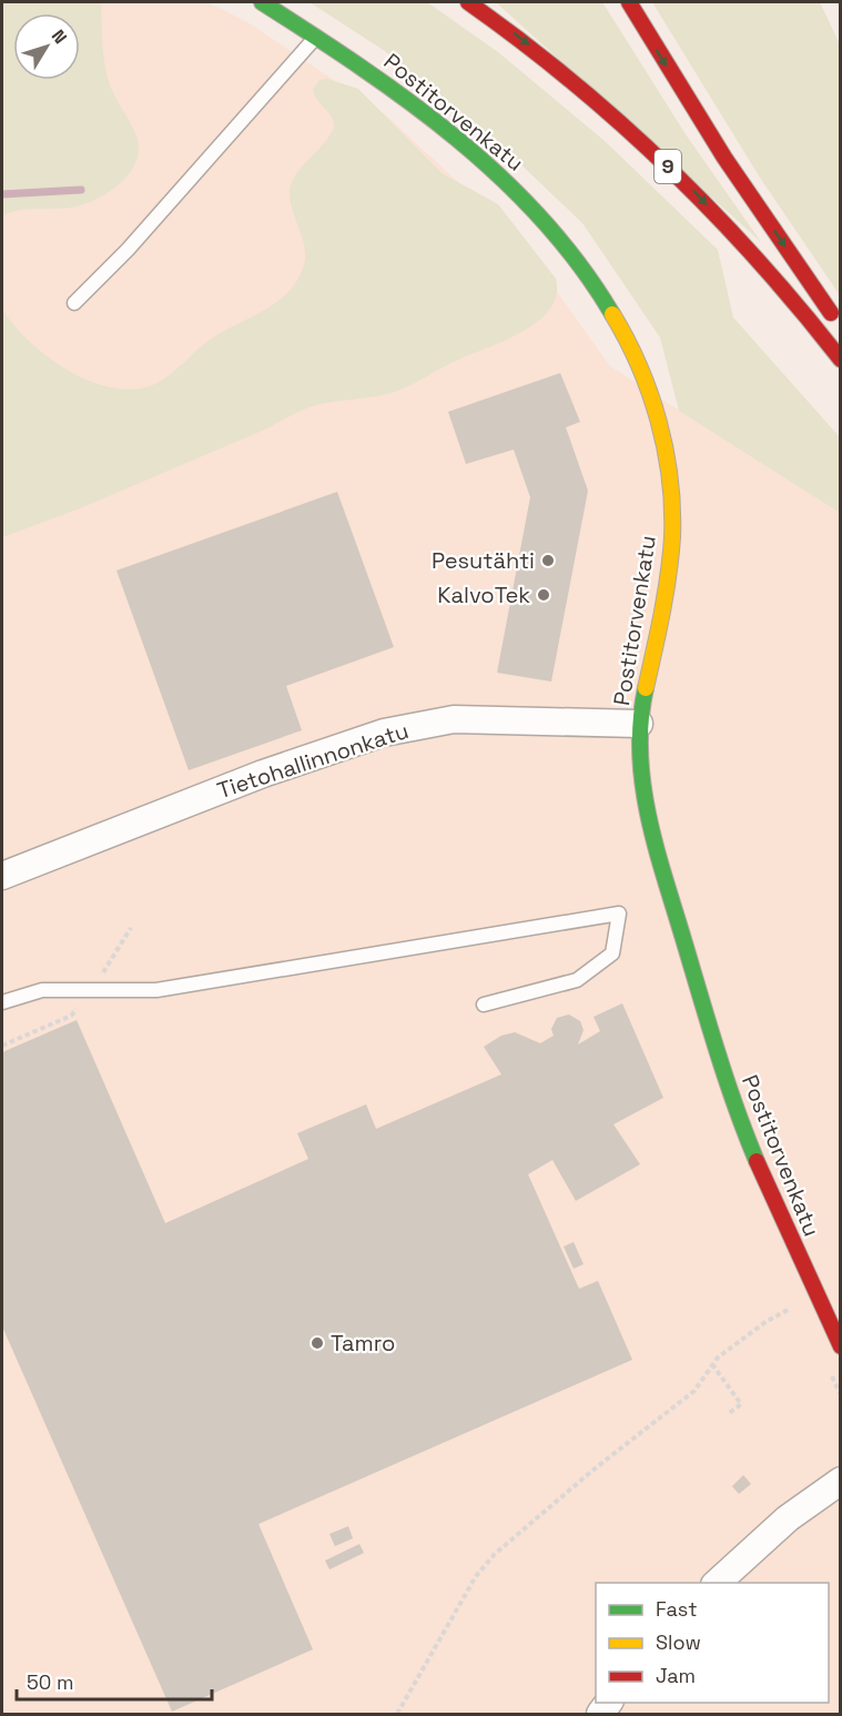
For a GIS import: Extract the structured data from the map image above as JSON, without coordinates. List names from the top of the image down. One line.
{"streets":{"main road":["Postitorvenkatu","9"],"street":["Tietohallinnonkatu"]},"crossings":[["Postitorvenkatu","Tietohallinnonkatu"]],"places":["Pesutähti","KalvoTek","Tamro"],"legend":["Fast","Slow","Jam"],"scale_bar":"50 m","north":"top right"}
